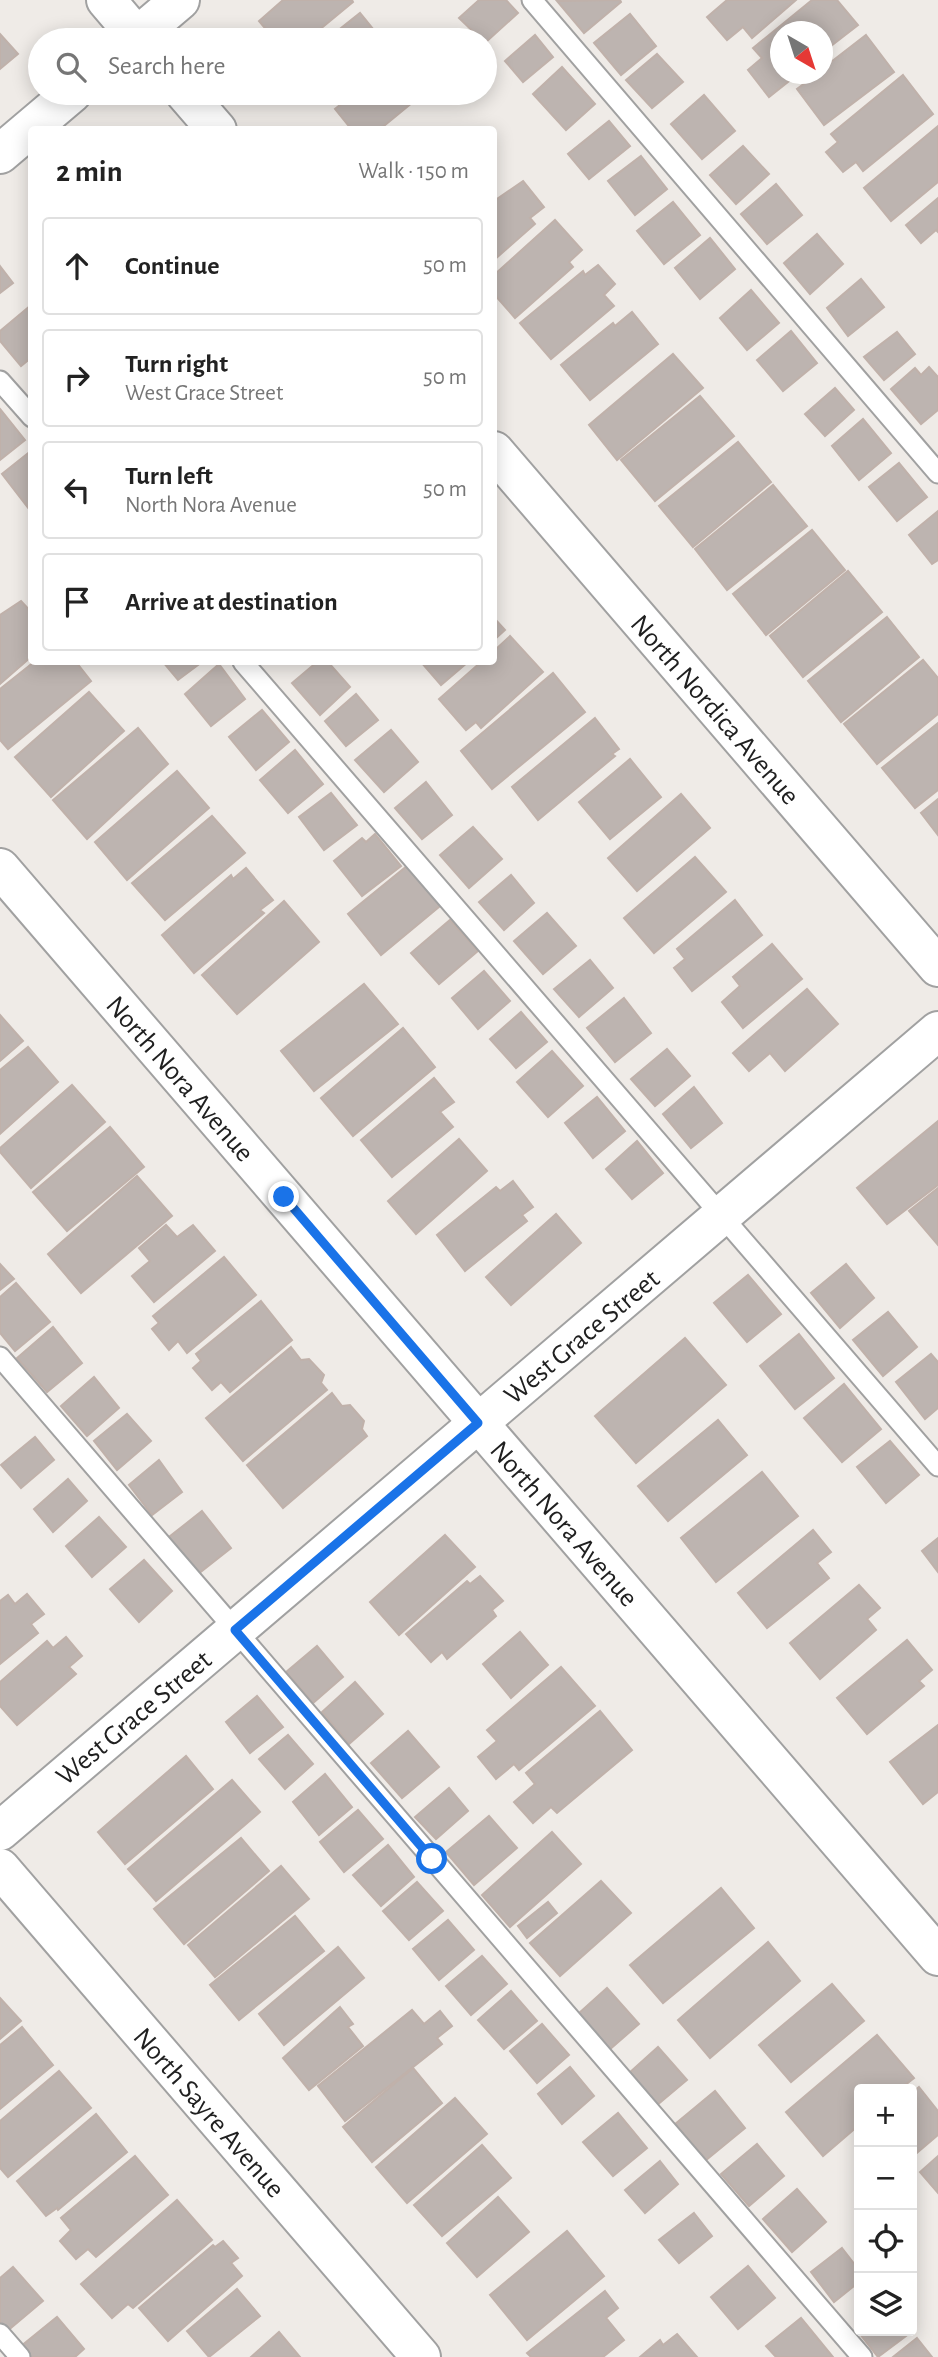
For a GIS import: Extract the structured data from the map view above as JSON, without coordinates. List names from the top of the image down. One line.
{"streets":{"street":["North Nordica Avenue","North Nora Avenue","West Grace Street","North Sayre Avenue"]},"crossings":[["North Nora Avenue","West Grace Street"]],"north":"bottom right","page":{"search":"Search here","heading":["2 min","Walk · 150 m"],"list":[["Continue","50 m"],["Turn right","West Grace Street","50 m"],["Turn left","North Nora Avenue","50 m"],"Arrive at destination"],"map_buttons":["+","−"]}}
